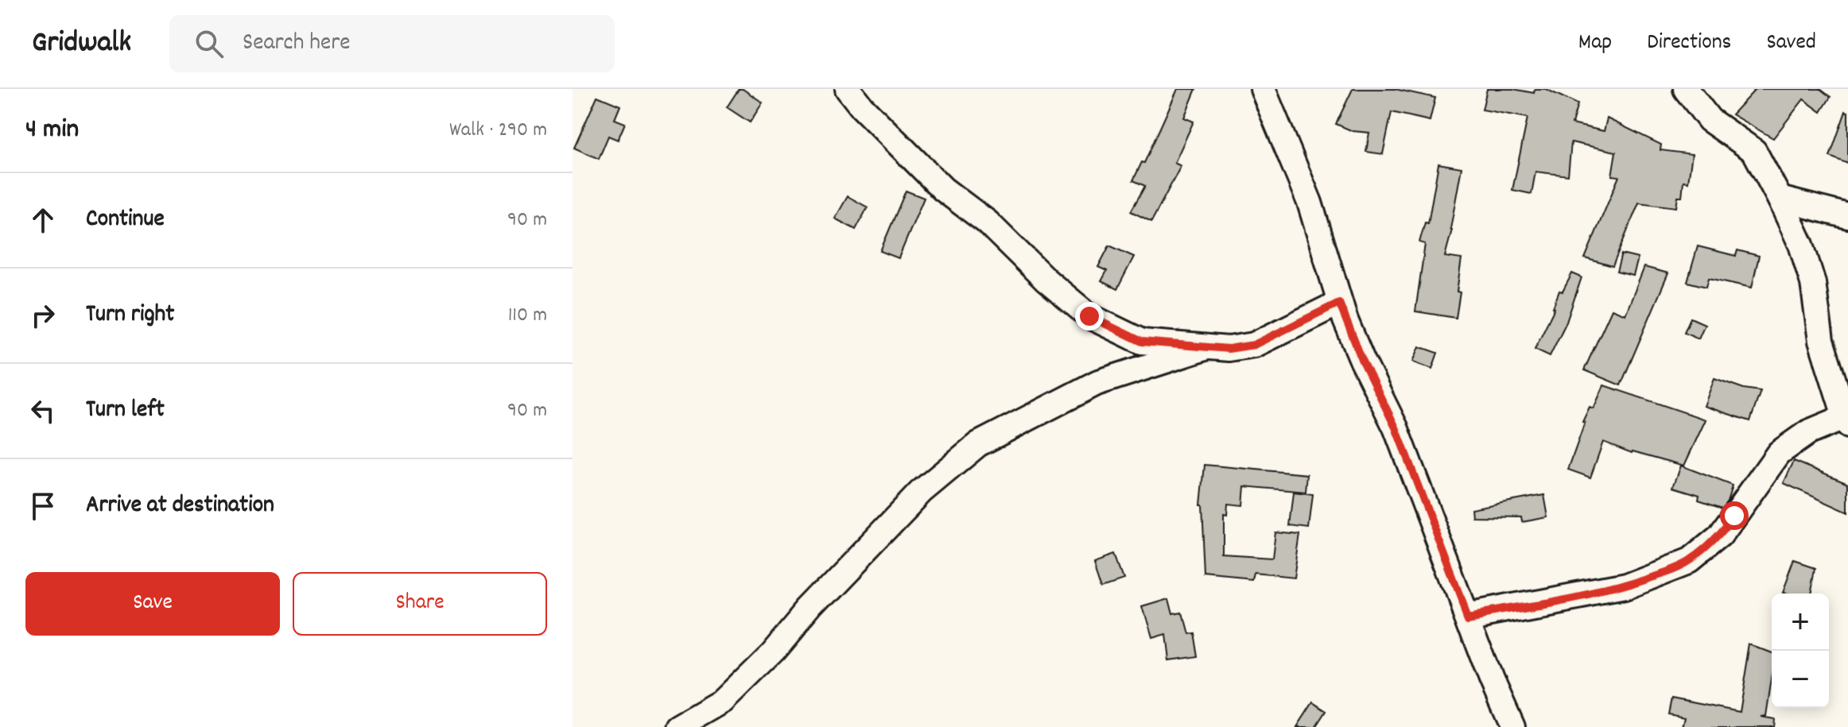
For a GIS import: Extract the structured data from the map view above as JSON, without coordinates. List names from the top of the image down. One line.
{"page":{"header":"Gridwalk","search":"Search here","nav":["Map","Directions","Saved"],"heading":["4 min","Walk · 290 m"],"list":[["Continue","90 m"],["Turn right","110 m"],["Turn left","90 m"],"Arrive at destination"],"buttons":["Save","Share"],"map_buttons":["+","−"]}}
